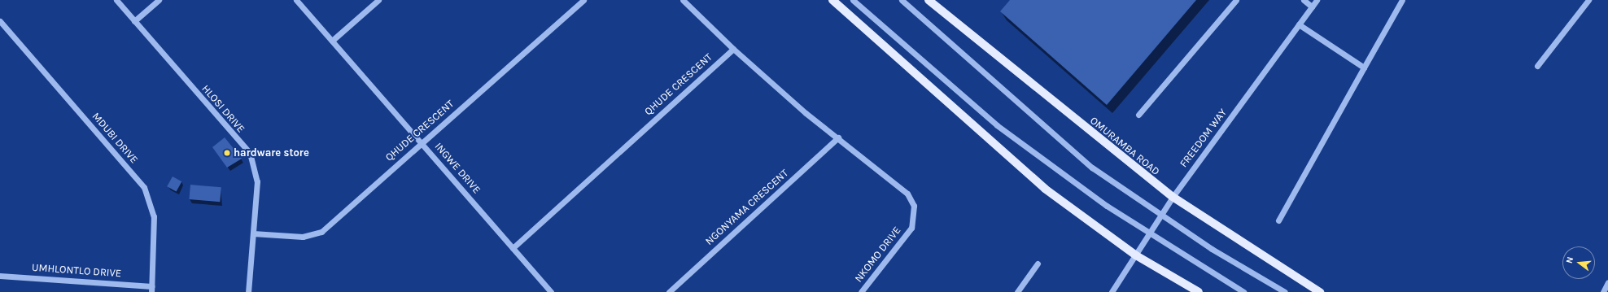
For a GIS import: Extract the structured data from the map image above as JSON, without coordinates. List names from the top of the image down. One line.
{"streets":{"main road":["OMURAMBA ROAD"],"street":["QHUDE CRESCENT","HLOSI DRIVE","MDUBI DRIVE","FREEDOM WAY","INGWE DRIVE","NGONYAMA CRESCENT","NKOMO DRIVE","UMHLONTLO DRIVE"]},"crossings":[["QHUDE CRESCENT","HLOSI DRIVE"],["QHUDE CRESCENT","INGWE DRIVE"],["MDUBI DRIVE","UMHLONTLO DRIVE"],["FREEDOM WAY","OMURAMBA ROAD"],["NGONYAMA CRESCENT","NKOMO DRIVE"]],"places":["hardware store"],"north":"left"}
